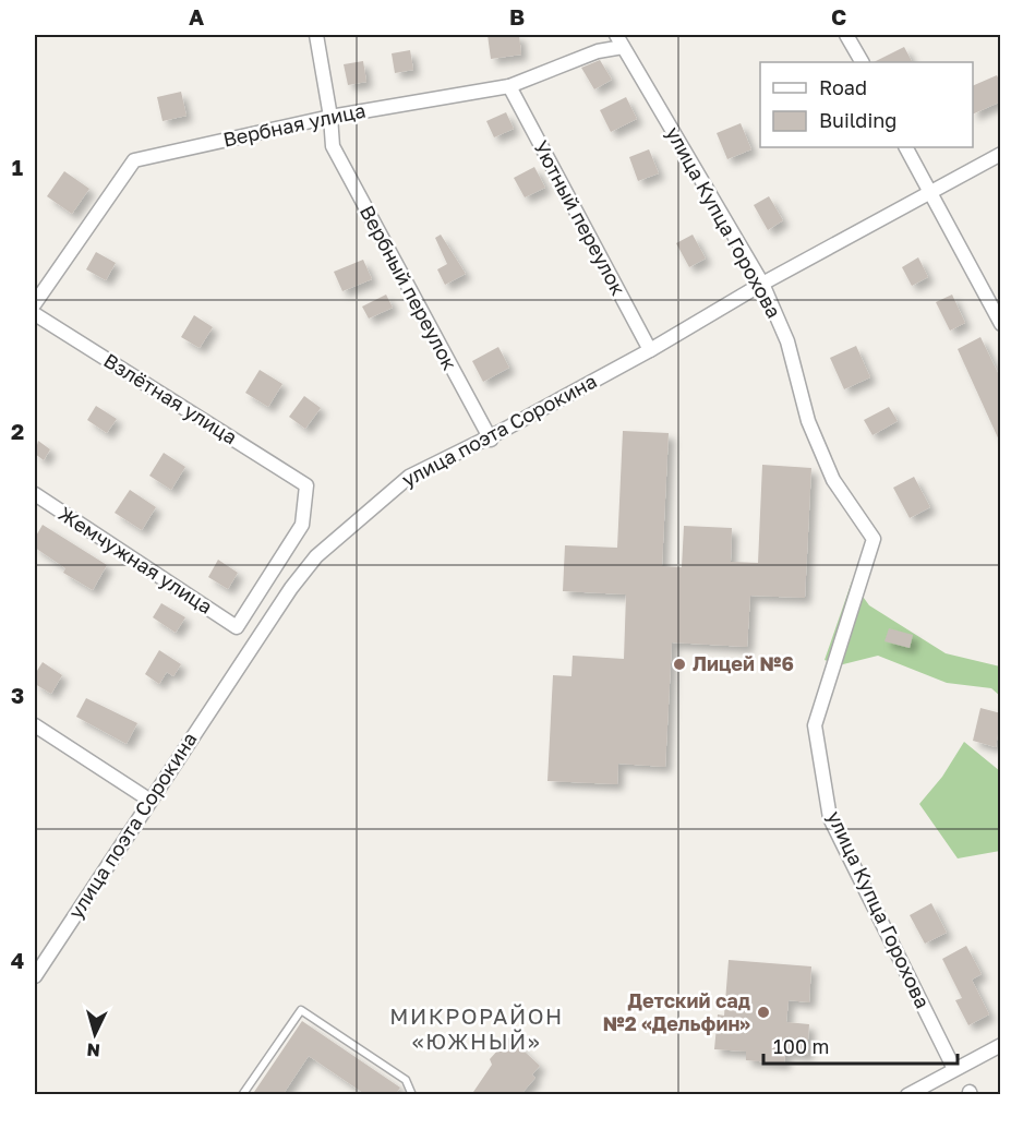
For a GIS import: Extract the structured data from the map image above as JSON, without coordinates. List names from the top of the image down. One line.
{"streets":{"street":["Вербная улица","Уютный переулок","улица Купца Горохова","Вербный переулок","Взлётная улица","улица поэта Сорокина","Жемчужная улица"]},"crossings":[["Вербная улица","Уютный переулок"],["Вербная улица","улица Купца Горохова"],["Вербная улица","Вербный переулок"],["Уютный переулок","улица поэта Сорокина"],["улица Купца Горохова","улица поэта Сорокина"],["Вербный переулок","улица поэта Сорокина"],["Взлётная улица","Жемчужная улица"]],"districts":["МИКРОРАЙОН «ЮЖНЫЙ»"],"places":["Лицей №6","Детский сад №2 «Дельфин»"],"legend":["Road","Building"],"scale_bar":"100 m","north":"bottom","grid":{"columns":["A","B","C"],"rows":["1","2","3","4"]}}
